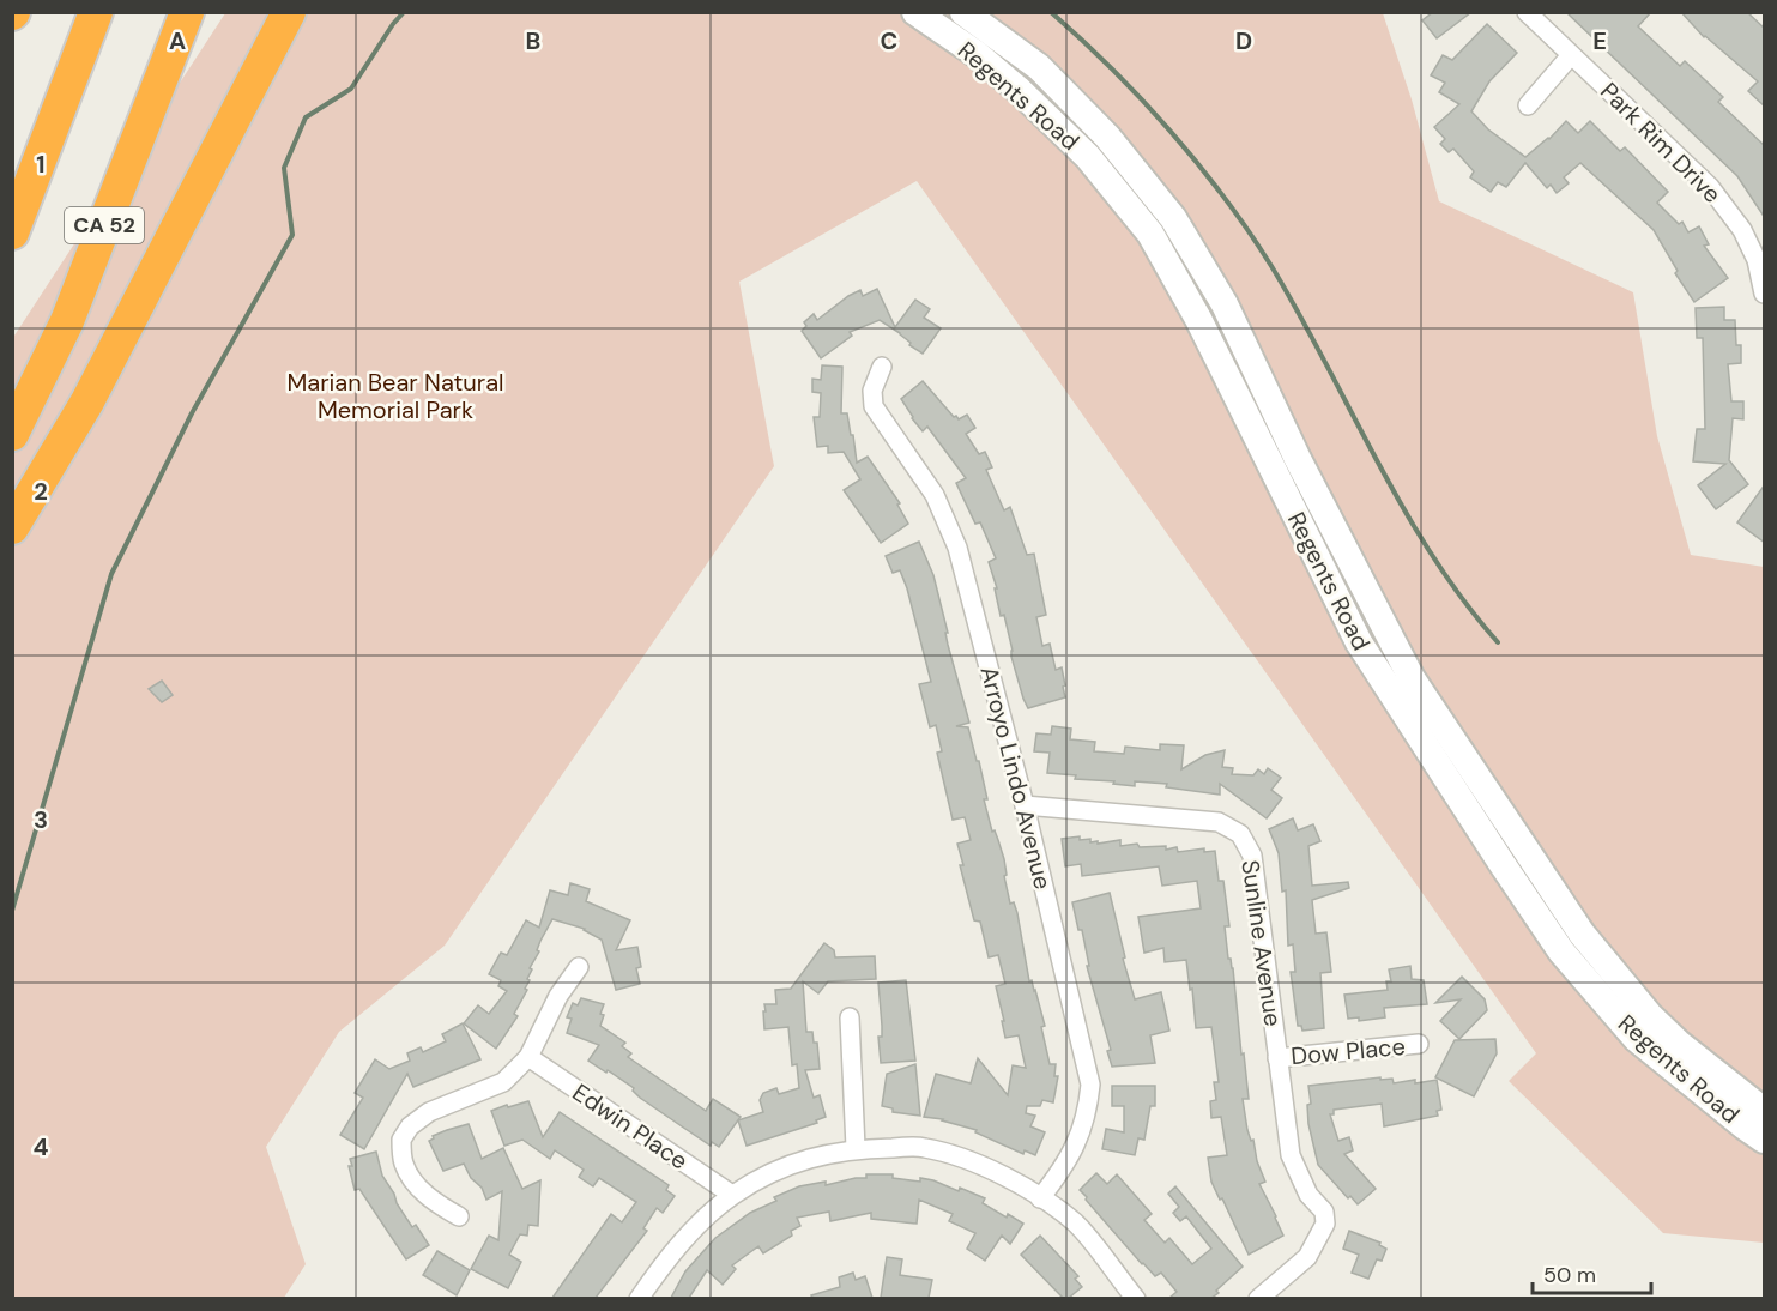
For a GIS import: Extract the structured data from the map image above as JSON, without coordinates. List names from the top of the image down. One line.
{"streets":{"highway":["CA 52"],"main road":["Regents Road"],"street":["Park Rim Drive","Arroyo Lindo Avenue","Sunline Avenue","Dow Place","Edwin Place"]},"crossings":[["Arroyo Lindo Avenue","Sunline Avenue"],["Sunline Avenue","Dow Place"]],"parks":["Marian Bear Natural Memorial Park"],"scale_bar":"50 m","grid":{"columns":["A","B","C","D","E"],"rows":["1","2","3","4"]}}
